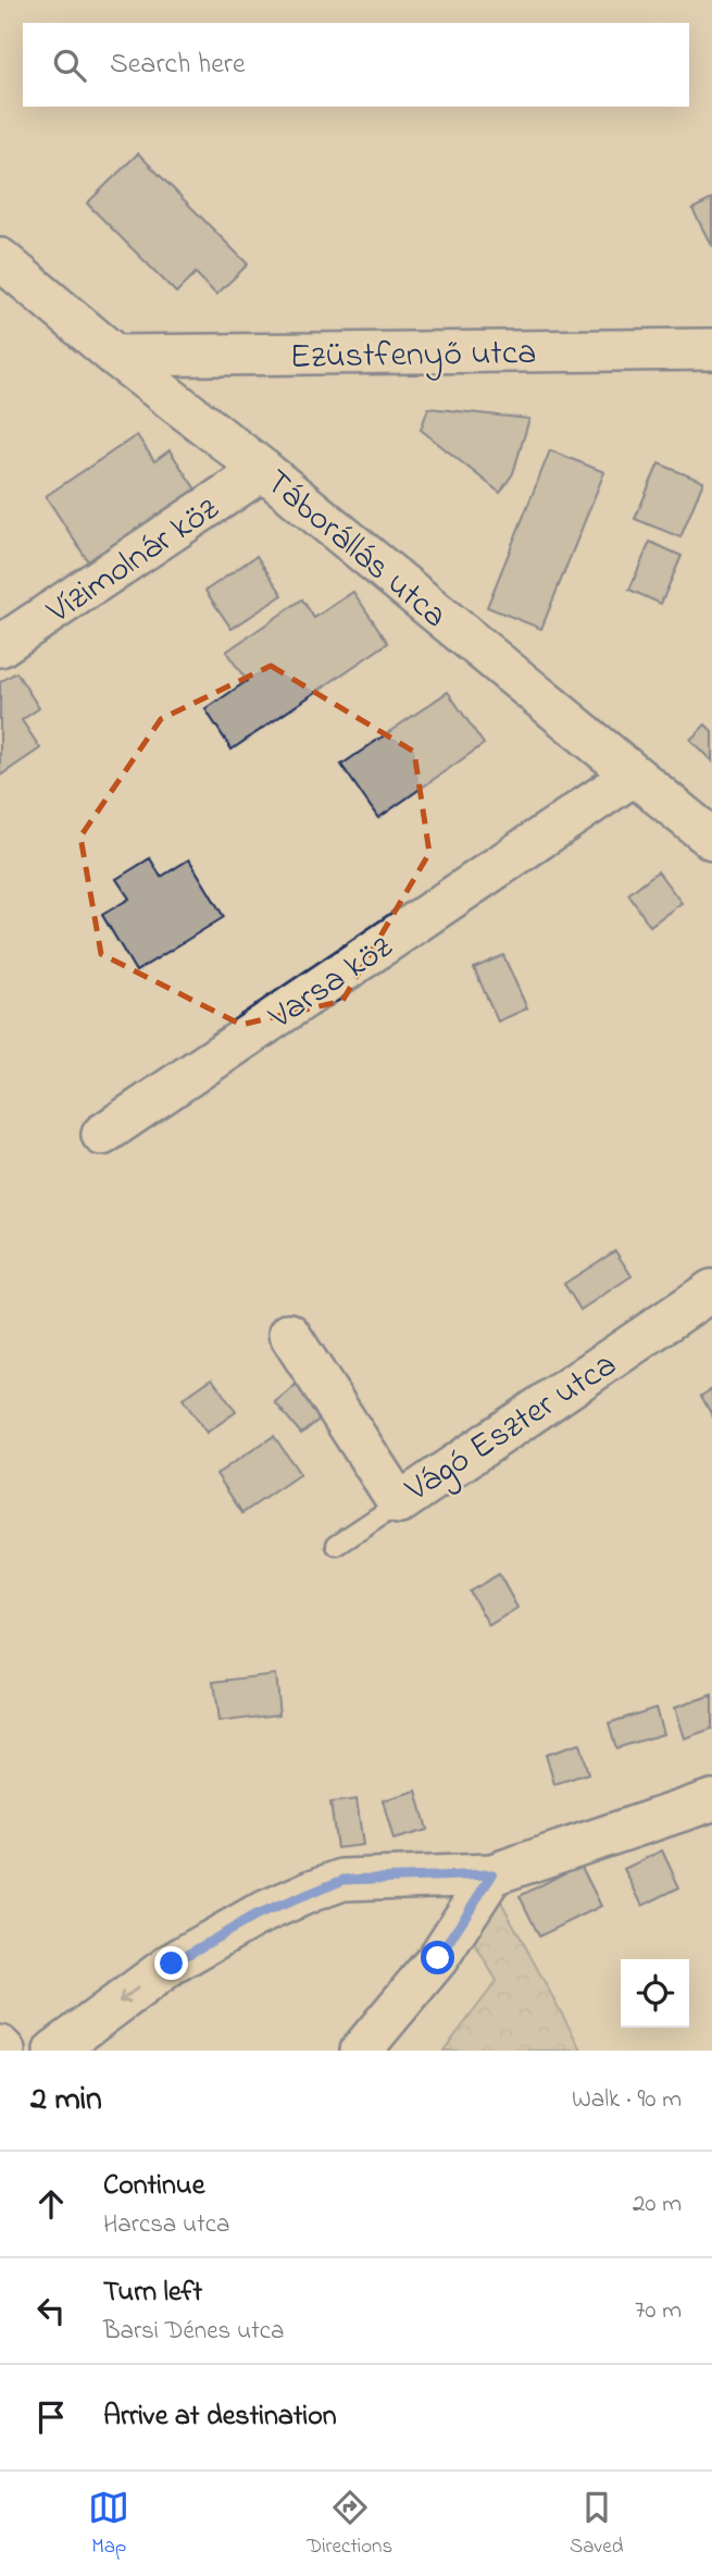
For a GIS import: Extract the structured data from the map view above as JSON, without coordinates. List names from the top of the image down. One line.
{"streets":{"street":["Ezüstfenyő utca","Táborállás utca","Vízimolnár köz","Varsa köz","Vágó Eszter utca"]},"crossings":[["Ezüstfenyő utca","Táborállás utca"],["Táborállás utca","Vízimolnár köz"],["Táborállás utca","Varsa köz"]],"page":{"search":"Search here","heading":["2 min","Walk · 90 m"],"list":[["Continue","Harcsa utca","20 m"],["Turn left","Barsi Dénes utca","70 m"],"Arrive at destination"],"nav":["Map","Directions","Saved"]}}
